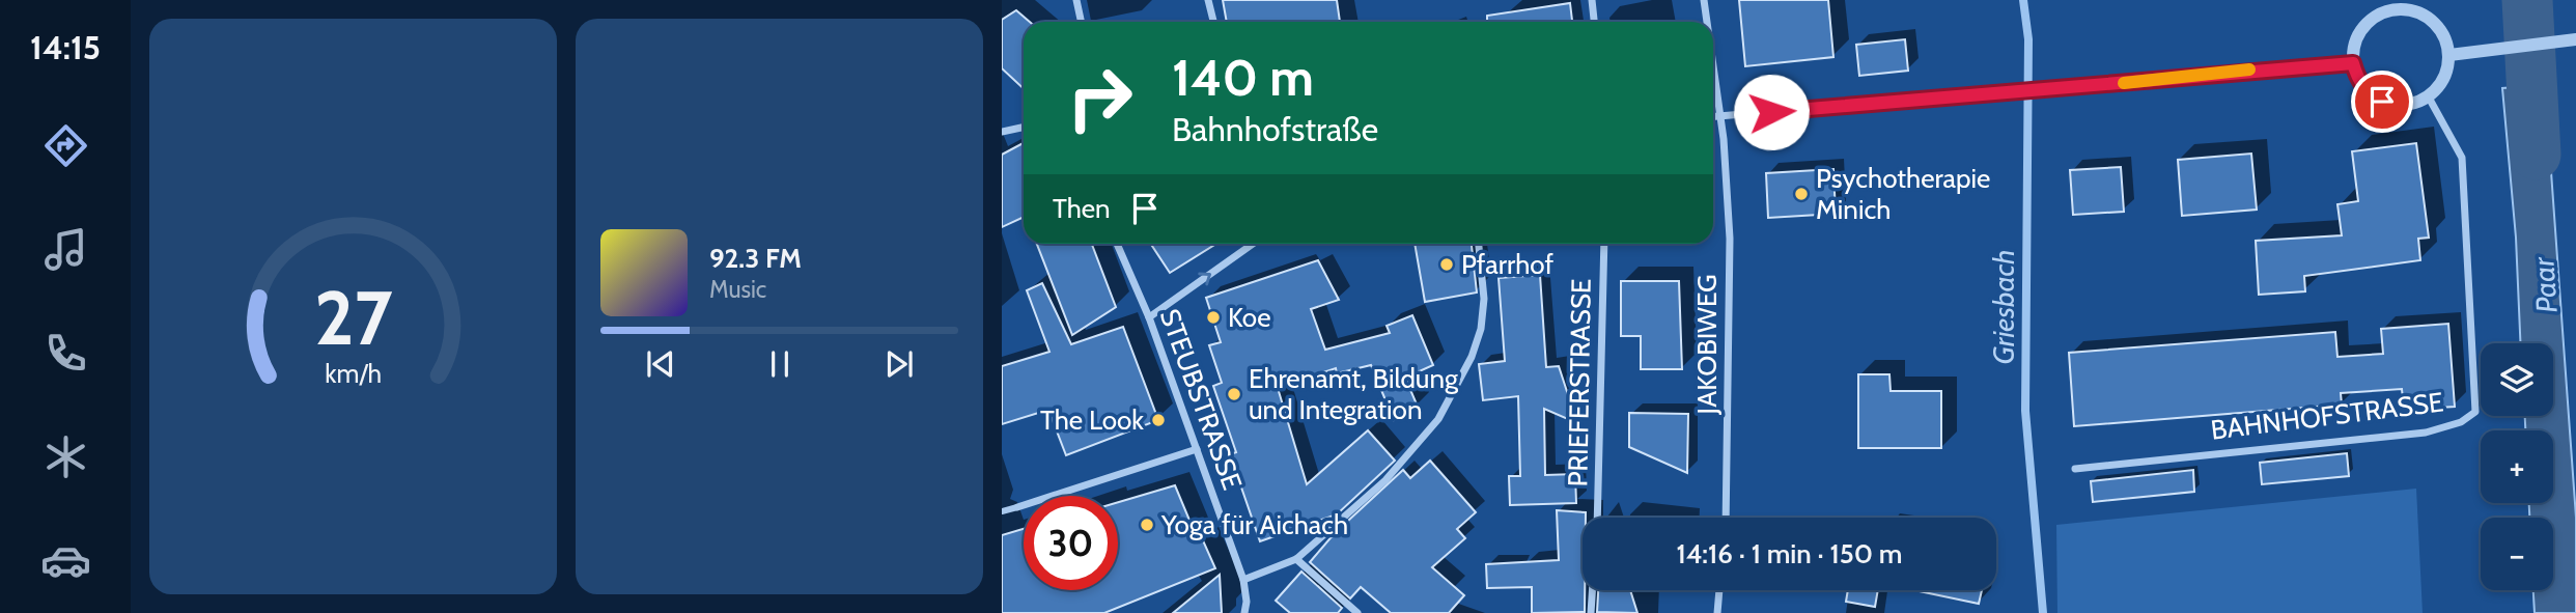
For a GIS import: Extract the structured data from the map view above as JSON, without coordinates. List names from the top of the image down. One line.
{"streets":{"street":["JAKOBIWEG","PRIEFERSTRASSE","STEUBSTRASSE","BAHNHOFSTRASSE"]},"water":["Paar","Griesbach"],"places":["Psychotherapie Minich","Pfarrhof","Koe","Ehrenamt, Bildung und Integration","The Look","Yoga für Aichach"],"page":{"tabs":"14:15","turn":["140 m","Bahnhofstraße"],"then":"Then","song":["92.3 FM","Music"],"map_buttons":["+","−"],"limit":"30","trip":"14:16 · 1 min · 150 m","gauge":["27","km/h"]}}
